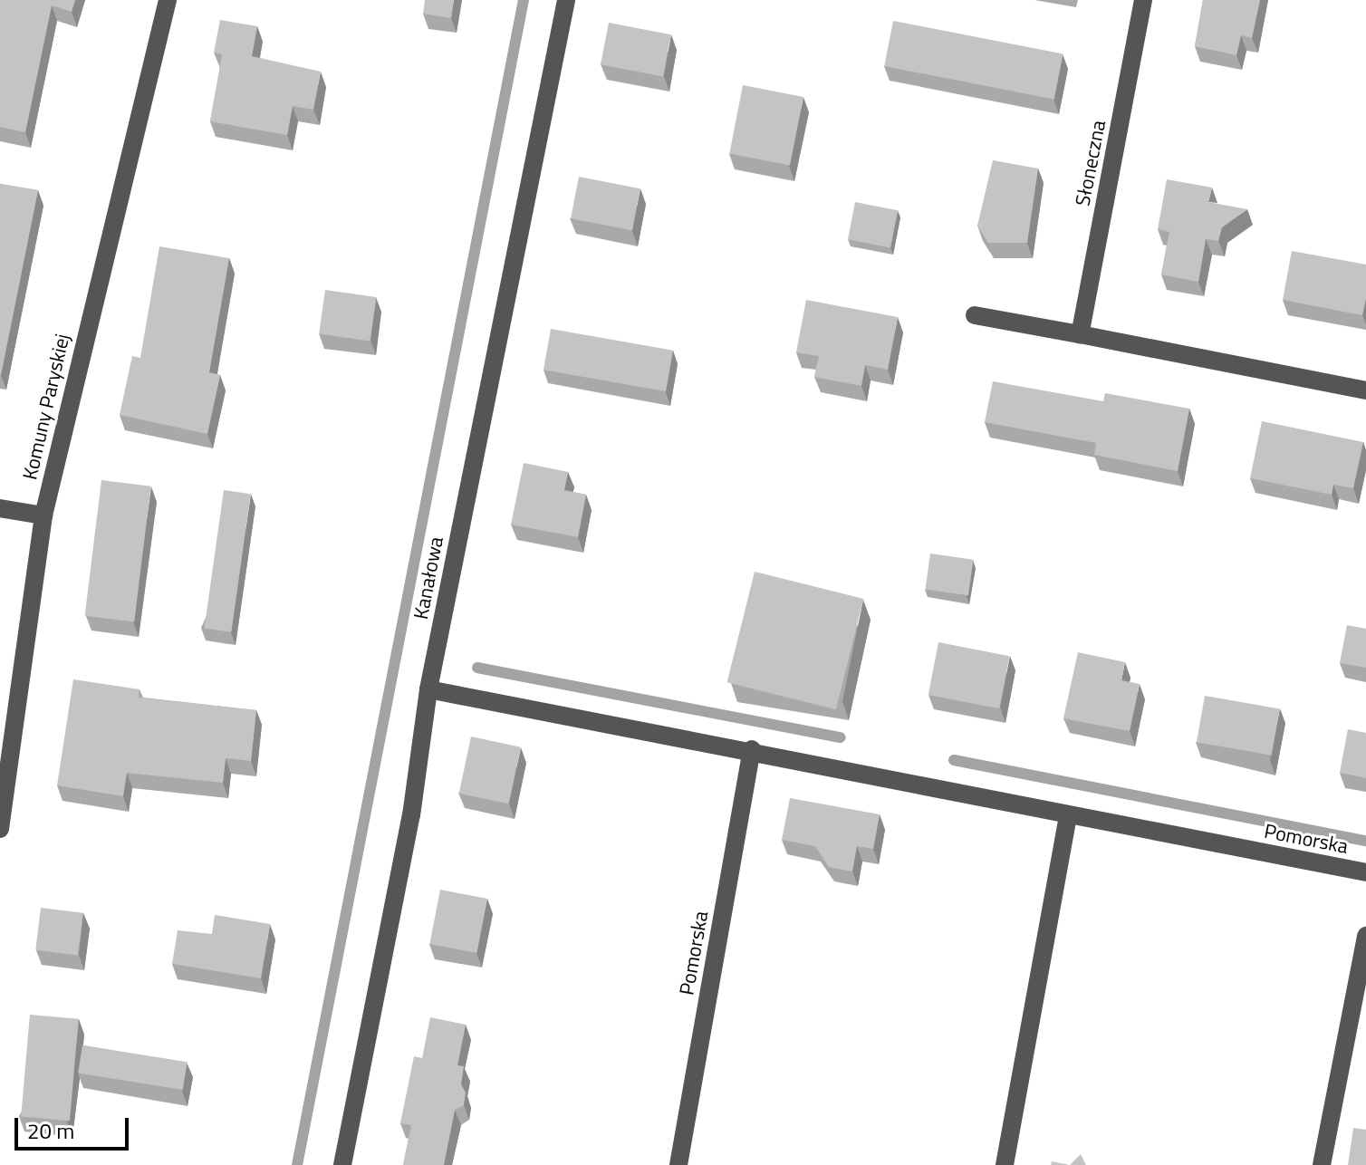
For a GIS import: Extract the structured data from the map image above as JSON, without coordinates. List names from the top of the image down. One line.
{"streets":{"street":["Słoneczna","Komuny Paryskiej","Kanałowa","Pomorska"]},"crossings":[["Kanałowa","Pomorska"]],"scale_bar":"20 m"}
